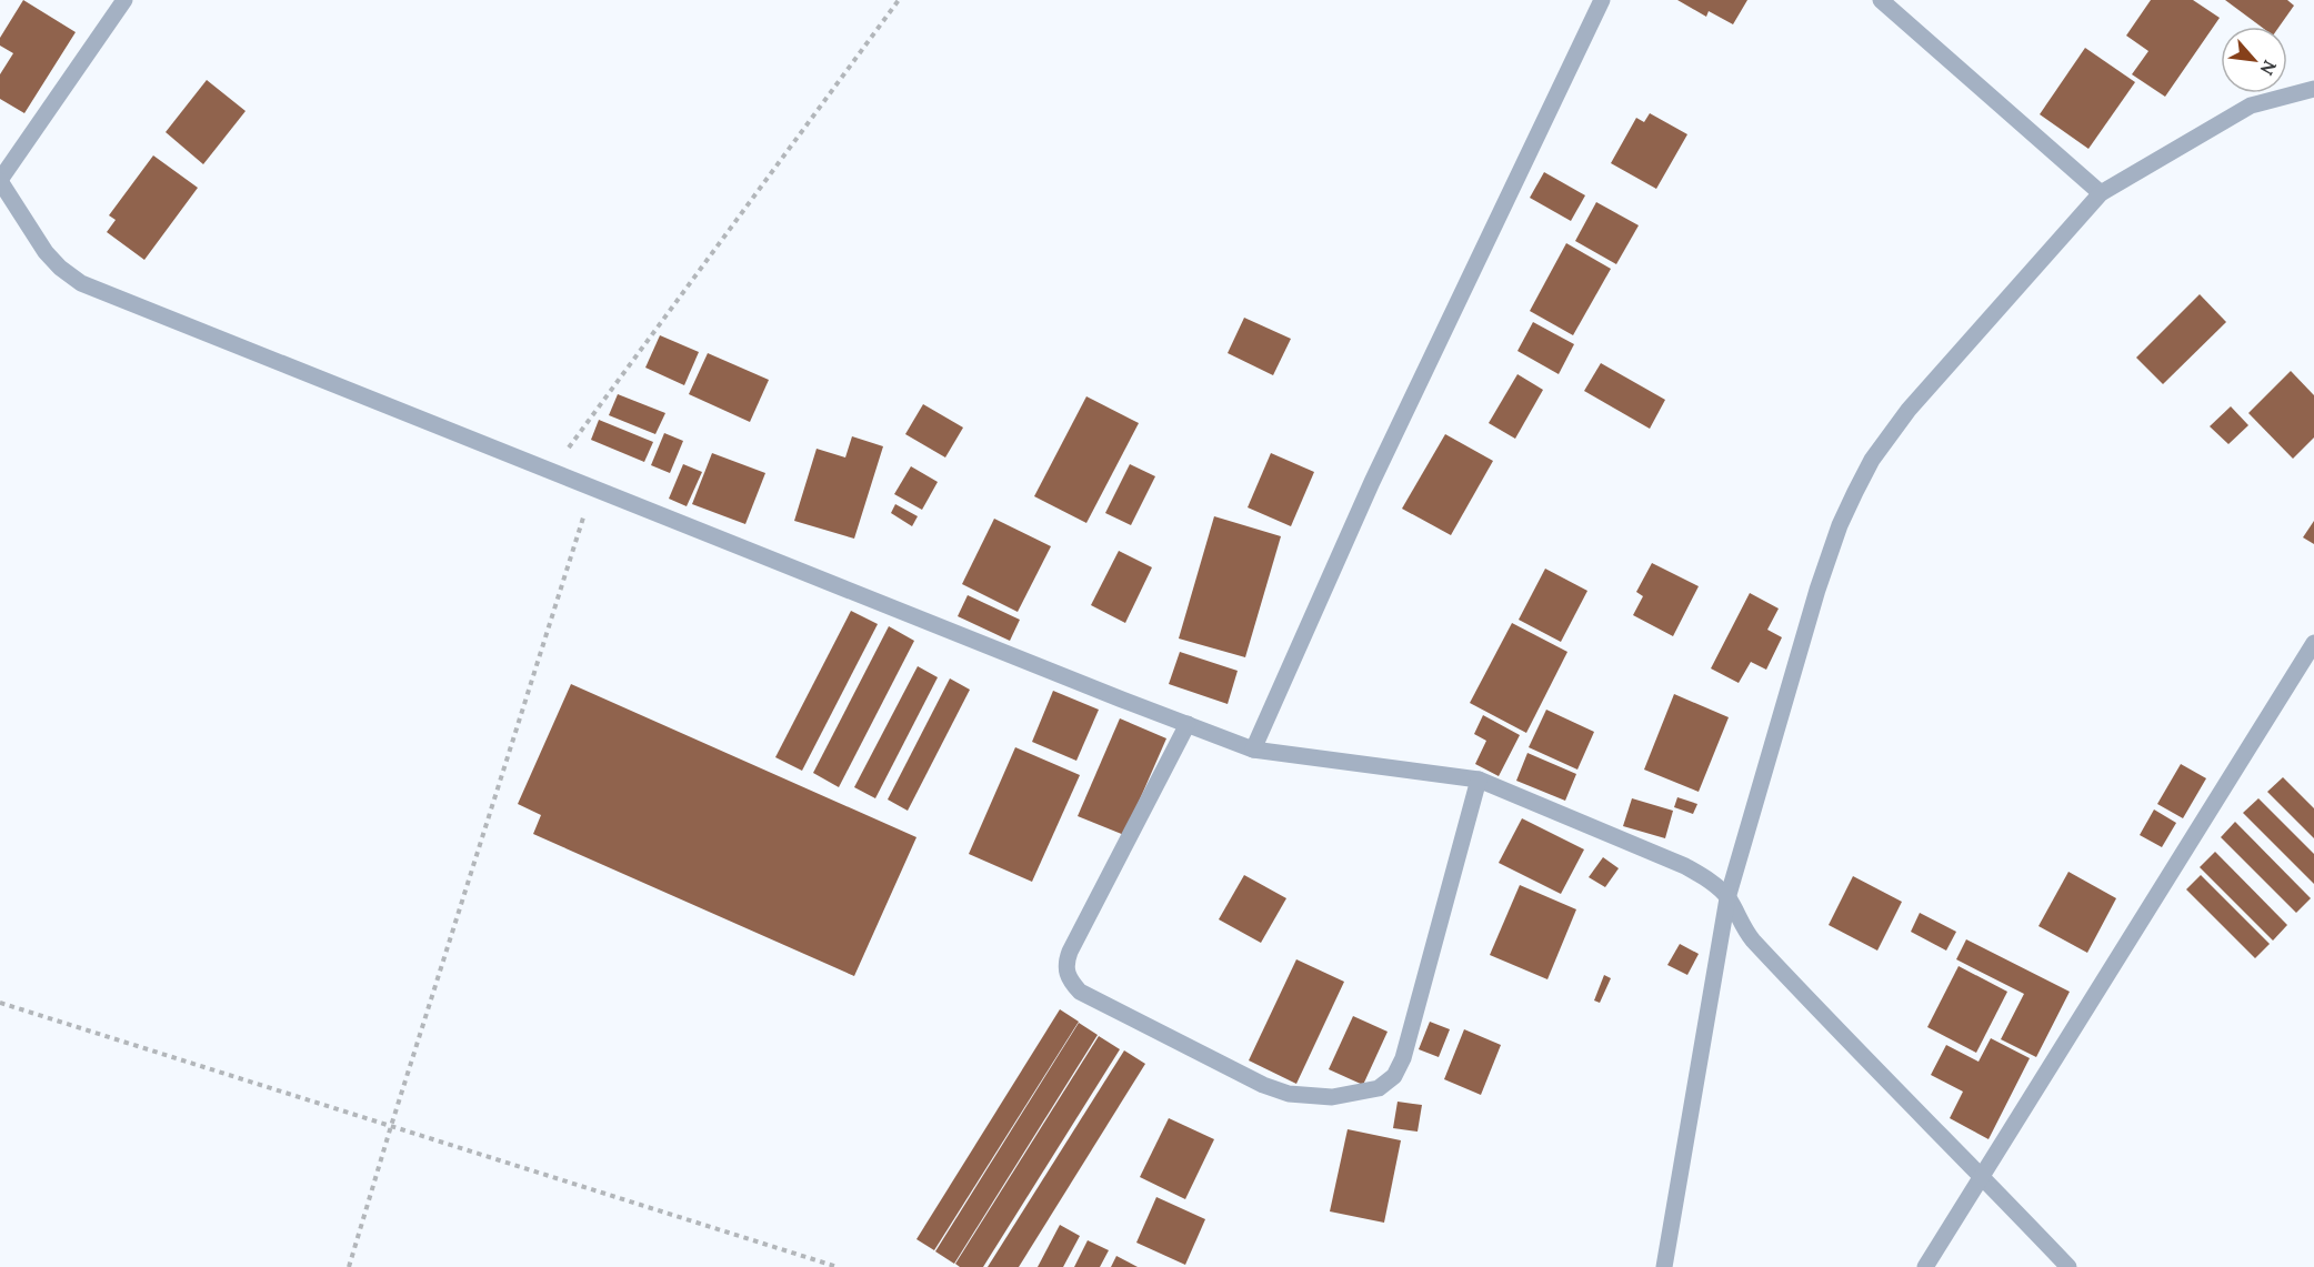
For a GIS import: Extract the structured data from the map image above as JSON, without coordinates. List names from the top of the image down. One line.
{"north":"bottom right"}
